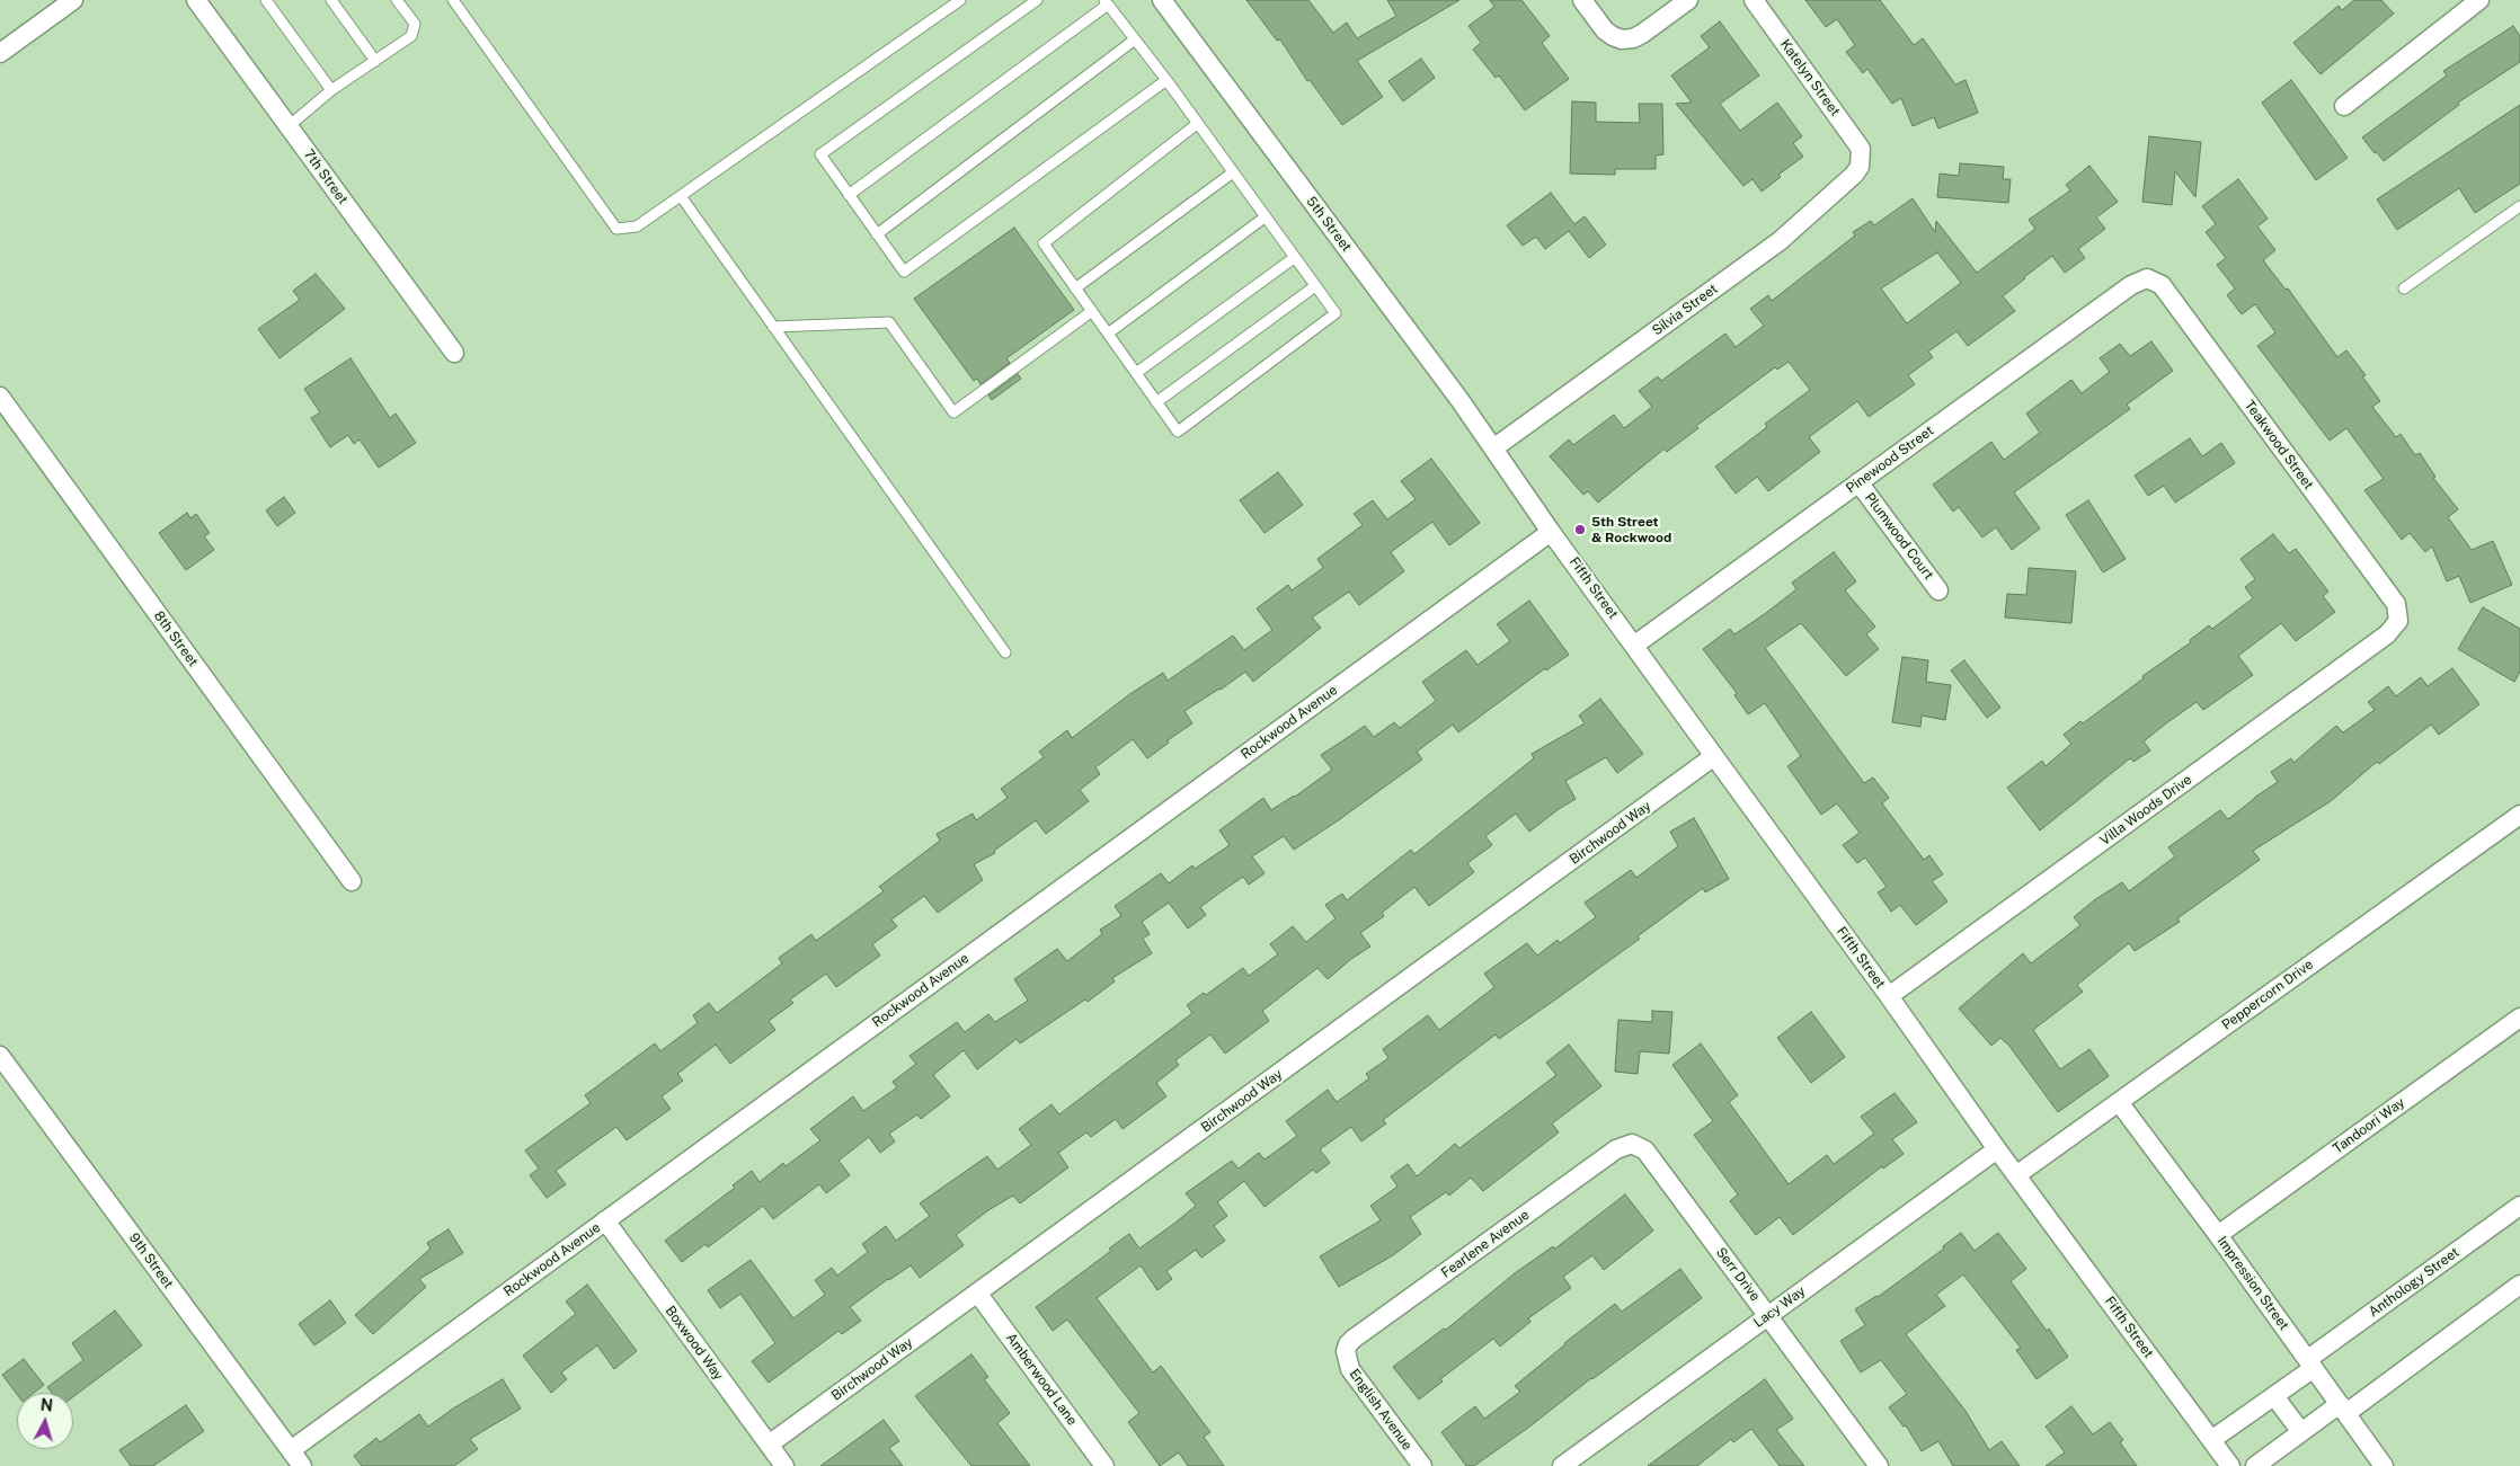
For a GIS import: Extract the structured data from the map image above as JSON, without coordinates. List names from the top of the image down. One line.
{"streets":{"street":["Katelyn Street","7th Street","5th Street","Silvia Street","Teakwood Street","Pinewood Street","Plumwood Court","Fifth Street","8th Street","Rockwood Avenue","Villa Woods Drive","Birchwood Way","Peppercorn Drive","Tandoori Way","Fearlene Avenue","9th Street","Serr Drive","Anthology Street","Impression Street","Lacy Way","Boxwood Way","Amberwood Lane","English Avenue"]},"crossings":[["Katelyn Street","Silvia Street"],["5th Street","Silvia Street"],["5th Street","Fifth Street"],["Silvia Street","Fifth Street"],["Teakwood Street","Pinewood Street"],["Teakwood Street","Villa Woods Drive"],["Pinewood Street","Plumwood Court"],["Pinewood Street","Fifth Street"],["Fifth Street","Rockwood Avenue"],["Fifth Street","Villa Woods Drive"],["Fifth Street","Birchwood Way"],["Fifth Street","Peppercorn Drive"],["Fifth Street","Anthology Street"],["Fifth Street","Lacy Way"],["Rockwood Avenue","9th Street"],["Rockwood Avenue","Boxwood Way"],["Birchwood Way","Boxwood Way"],["Birchwood Way","Amberwood Lane"],["Peppercorn Drive","Impression Street"],["Tandoori Way","Impression Street"],["Fearlene Avenue","Serr Drive"],["Fearlene Avenue","English Avenue"],["Serr Drive","Lacy Way"],["Anthology Street","Impression Street"]],"places":["5th Street & Rockwood"],"north":"top"}
